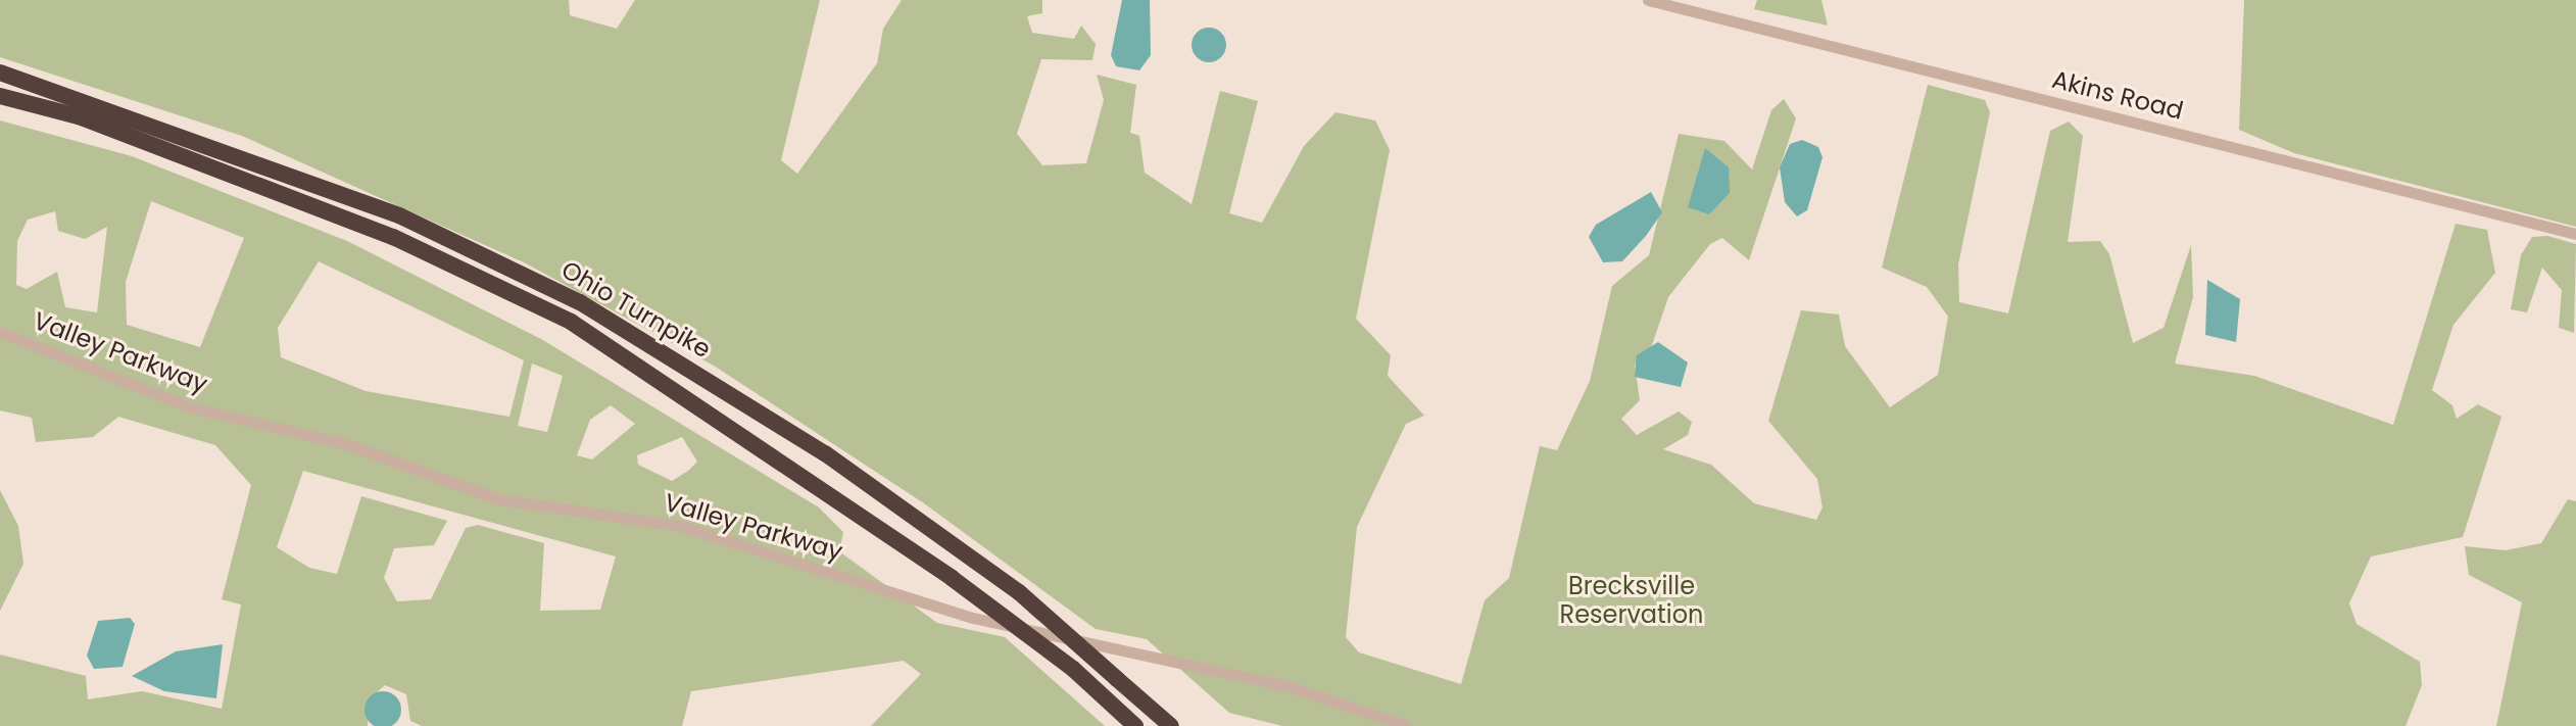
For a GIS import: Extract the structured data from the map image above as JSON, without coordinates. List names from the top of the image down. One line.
{"streets":{"highway":["Ohio Turnpike"],"street":["Akins Road","Valley Parkway"]},"parks":["Brecksville Reservation"]}
